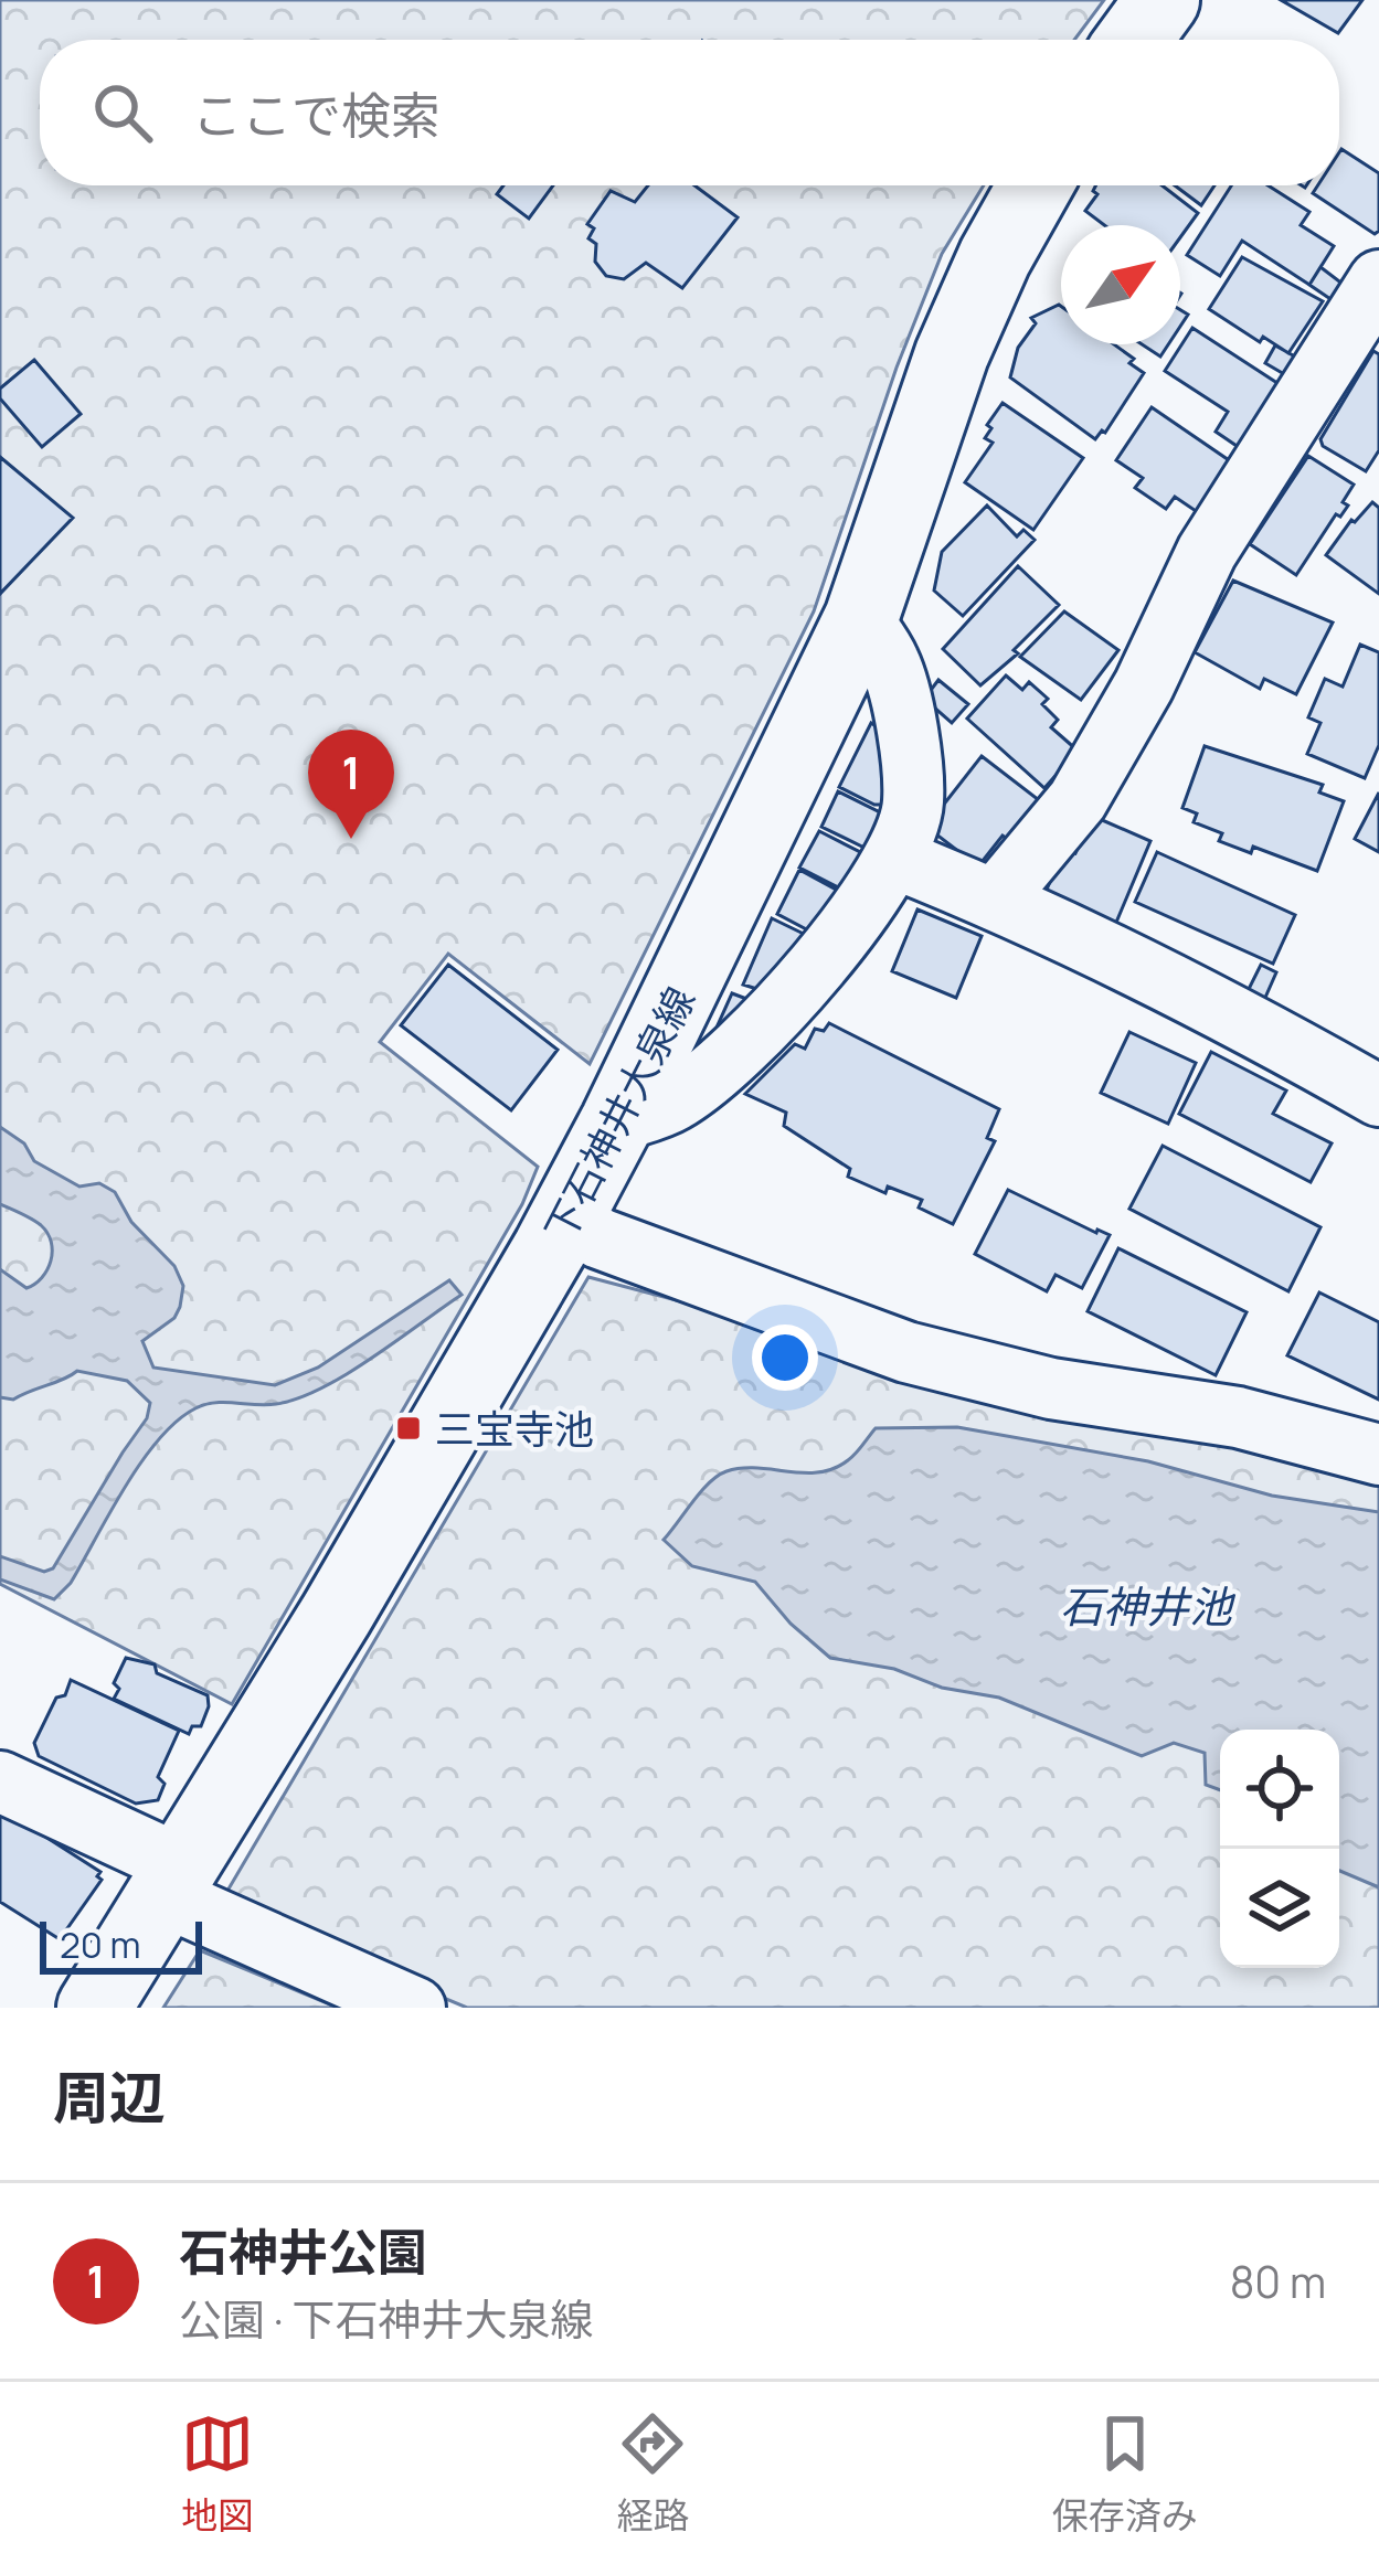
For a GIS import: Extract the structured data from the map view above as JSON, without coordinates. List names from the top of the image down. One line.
{"streets":{"main road":["下石神井大泉線"]},"water":["石神井池"],"places":{"transit":["三宝寺池"]},"scale_bar":"20 m","north":"top right","page":{"search":"ここで検索","pins":"1","scale":"20 m","heading":"周辺","list":[{"mark":"1","name":"石神井公園","note":"公園 · 下石神井大泉線","value":"80 m"}],"nav":["地図","経路","保存済み"]}}
